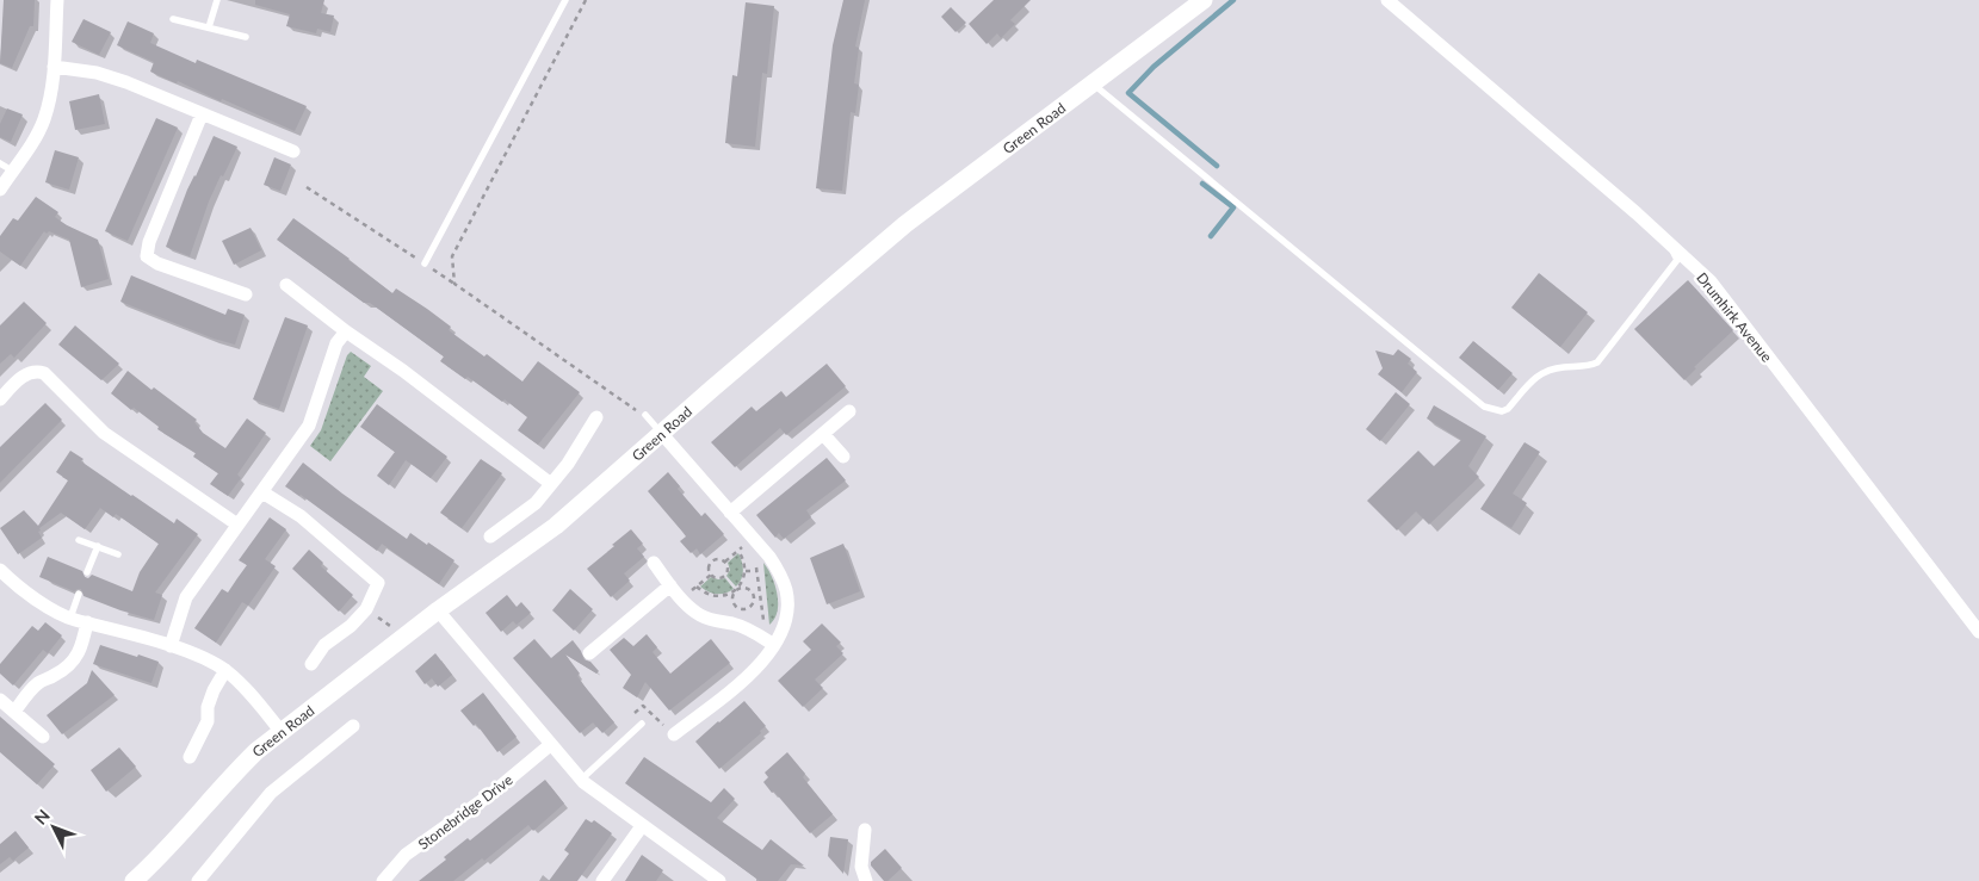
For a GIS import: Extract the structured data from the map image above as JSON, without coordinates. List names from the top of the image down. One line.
{"streets":{"street":["Green Road","Drumhirk Avenue","Stonebridge Drive"]},"north":"top left"}
